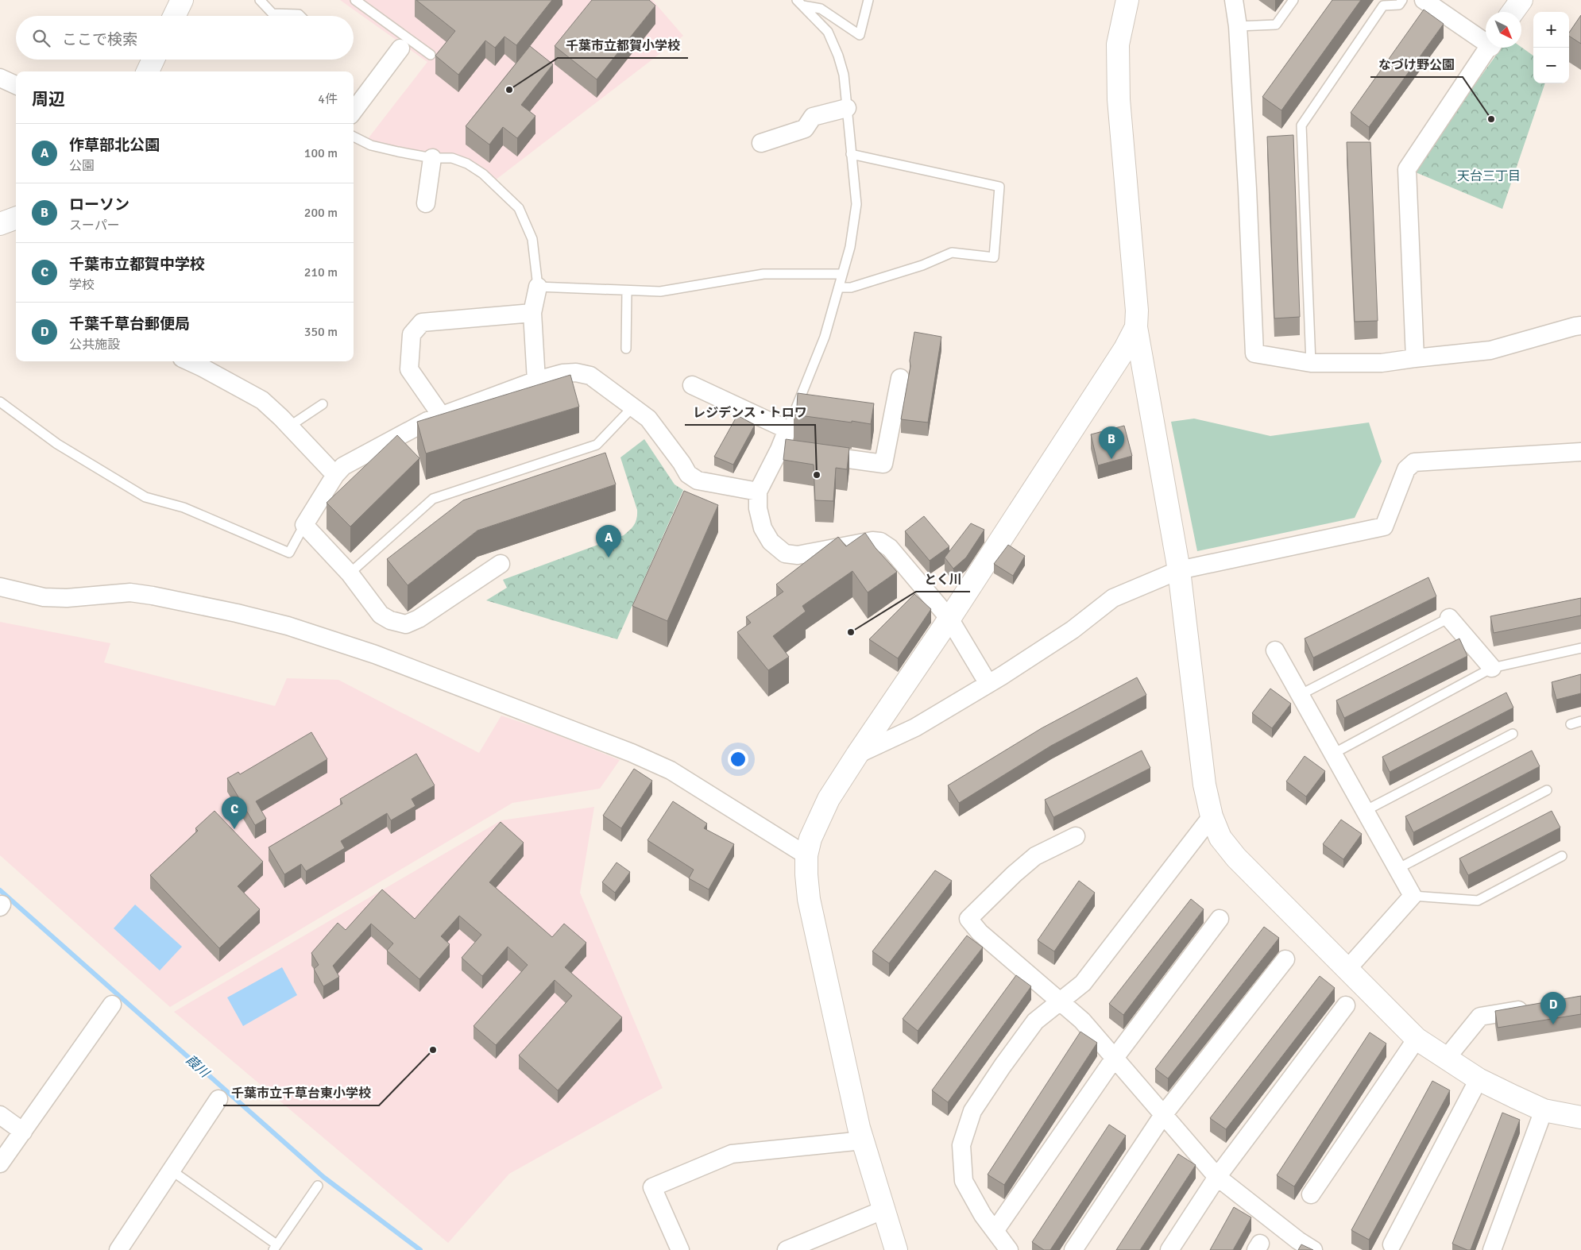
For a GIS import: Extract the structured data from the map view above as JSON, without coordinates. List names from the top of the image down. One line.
{"districts":["天台三丁目"],"water":["葭川"],"places":["千葉市立都賀小学校","なづけ野公園","レジデンス・トロワ","とく川","千葉市立千草台東小学校"],"north":"bottom right","page":{"map_buttons":["+","−"],"search":"ここで検索","heading":["周辺","4件"],"list":[{"mark":"A","name":"作草部北公園","note":"公園","value":"100 m"},{"mark":"B","name":"ローソン","note":"スーパー","value":"200 m"},{"mark":"C","name":"千葉市立都賀中学校","note":"学校","value":"210 m"},{"mark":"D","name":"千葉千草台郵便局","note":"公共施設","value":"350 m"}],"pins":["B","A","C","D"]}}
